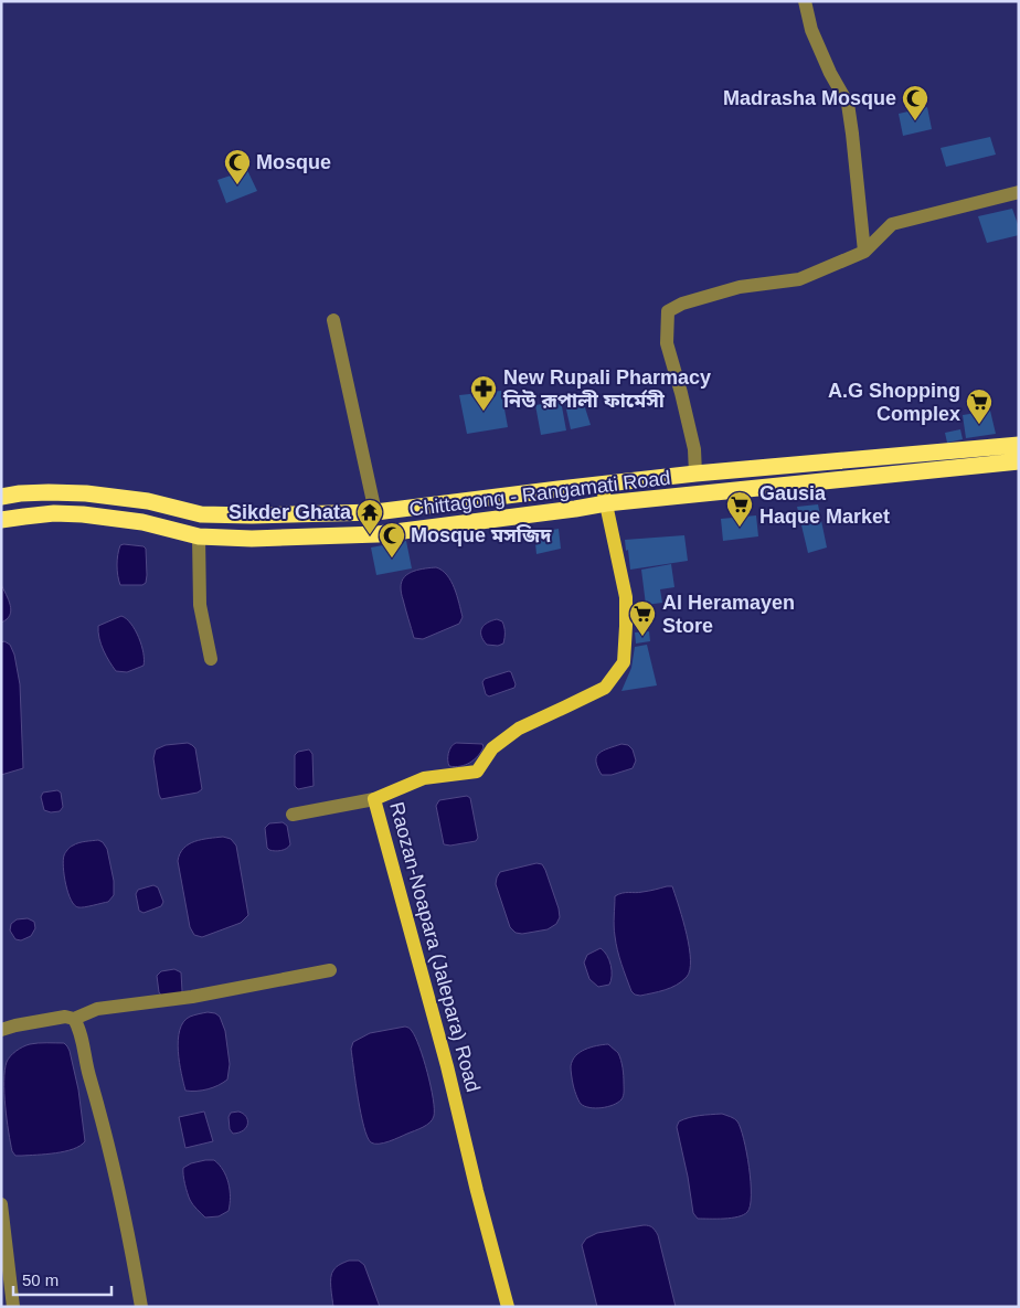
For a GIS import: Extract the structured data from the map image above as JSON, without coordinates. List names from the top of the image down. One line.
{"streets":{"highway":["Chittagong - Rangamati Road"],"main road":["Raozan-Noapara (Jalepara) Road"]},"crossings":[["Chittagong - Rangamati Road","Raozan-Noapara (Jalepara) Road"]],"places":{"mosque":["Madrasha Mosque","Mosque","Mosque মসজিদ"],"pharmacy":["New Rupali Pharmacy নিউ রূপালী ফার্মেসী"],"supermarket":["A.G Shopping Complex","Gausia Haque Market","Al Heramayen Store"],"temple":["Sikder Ghata"]},"scale_bar":"50 m"}
